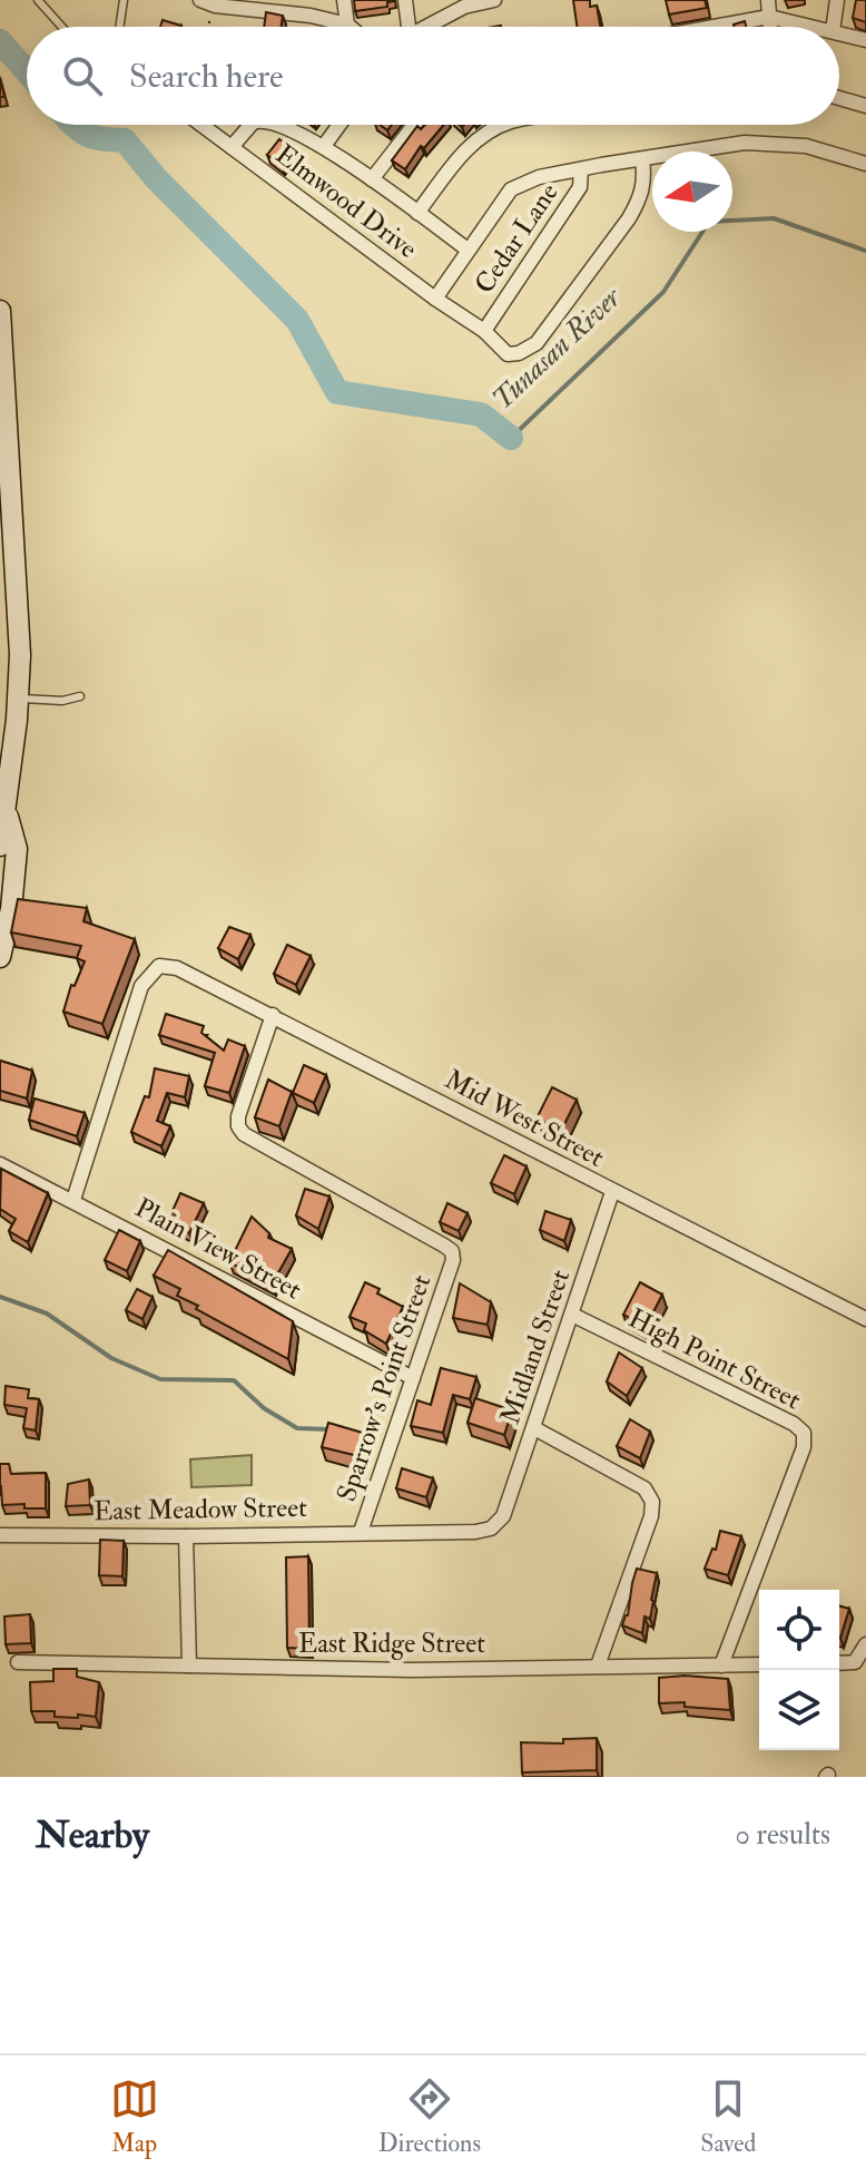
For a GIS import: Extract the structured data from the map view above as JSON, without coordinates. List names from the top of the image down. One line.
{"streets":{"street":["Elmwood Drive","Cedar Lane","Mid West Street","Plain View Street","Midland Street","High Point Street","Sparrow's Point Street","East Meadow Street","East Ridge Street"]},"crossings":[["Elmwood Drive","Cedar Lane"],["Mid West Street","Plain View Street"],["Mid West Street","Midland Street"],["Mid West Street","Sparrow's Point Street"],["Plain View Street","Sparrow's Point Street"],["Midland Street","High Point Street"],["Midland Street","East Meadow Street"],["High Point Street","East Ridge Street"],["Sparrow's Point Street","East Meadow Street"]],"water":["Tunasan River"],"north":"left","page":{"search":"Search here","heading":["Nearby","0 results"],"nav":["Map","Directions","Saved"]}}
